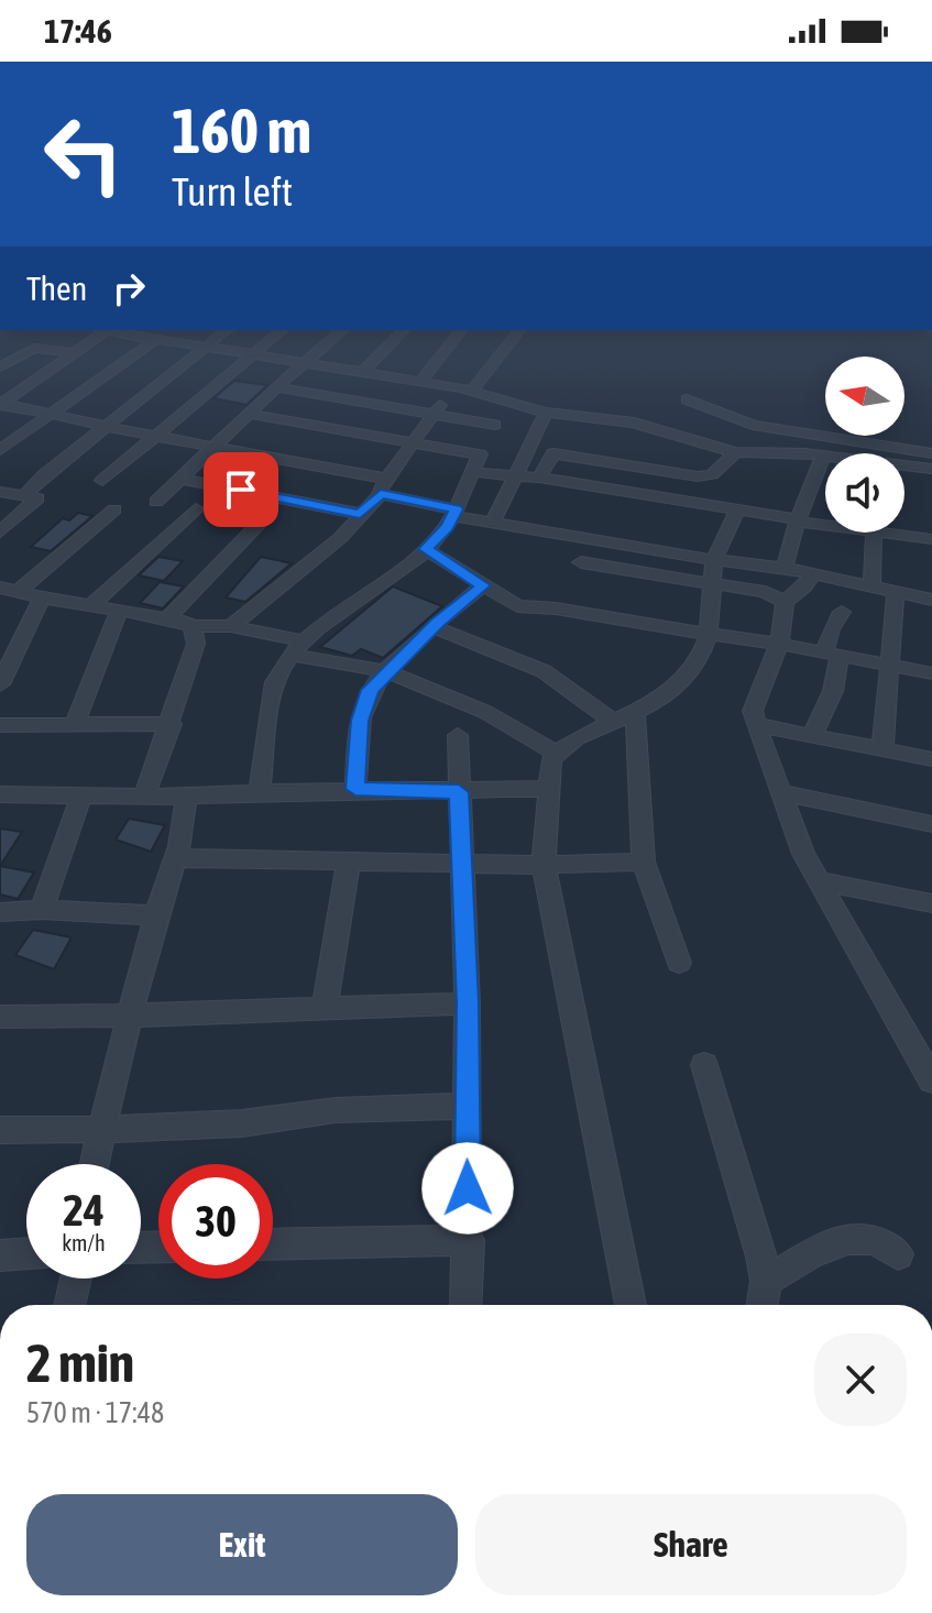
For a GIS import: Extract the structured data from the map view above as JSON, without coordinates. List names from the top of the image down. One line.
{"north":"left","page":{"status":"17:46","turn":["160 m","Turn left"],"then":"Then","speed":"24 km/h","limit":"30","heading":["2 min","570 m · 17:48"],"buttons":["Exit","Share"]}}
